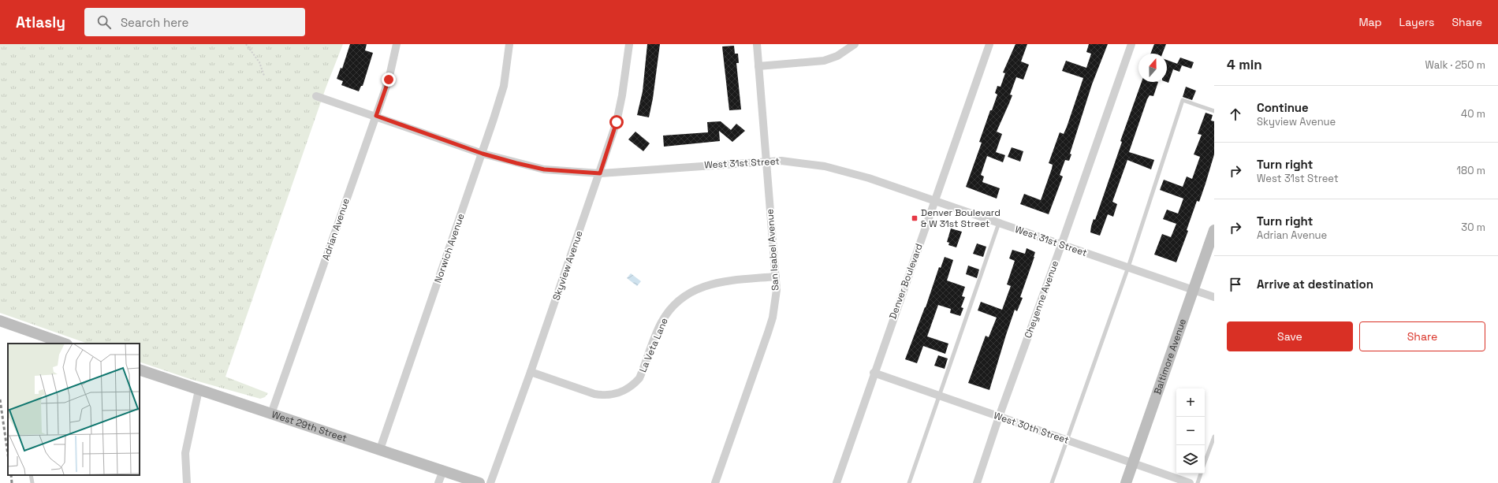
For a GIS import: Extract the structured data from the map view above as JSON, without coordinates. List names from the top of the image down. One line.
{"streets":{"street":["West 31st Street","Adrian Avenue","Norwich Avenue","San Isabel Avenue","Skyview Avenue","Denver Boulevard","Cheyenne Avenue","La Veta Lane","Baltimore Avenue","West 29th Street","West 30th Street"]},"crossings":[["West 31st Street","Adrian Avenue"],["West 31st Street","Norwich Avenue"],["West 31st Street","San Isabel Avenue"],["West 31st Street","Skyview Avenue"],["West 31st Street","Denver Boulevard"],["West 31st Street","Cheyenne Avenue"],["West 31st Street","Baltimore Avenue"],["Adrian Avenue","West 29th Street"],["Norwich Avenue","West 29th Street"],["San Isabel Avenue","La Veta Lane"],["Skyview Avenue","La Veta Lane"],["Denver Boulevard","West 30th Street"],["Cheyenne Avenue","West 30th Street"],["Baltimore Avenue","West 30th Street"]],"places":{"transit":["Denver Boulevard & W 31st Street"]},"north":"top","page":{"header":"Atlasly","search":"Search here","nav":["Map","Layers","Share"],"heading":["4 min","Walk · 250 m"],"list":[["Continue","Skyview Avenue","40 m"],["Turn right","West 31st Street","180 m"],["Turn right","Adrian Avenue","30 m"],"Arrive at destination"],"buttons":["Save","Share"],"map_buttons":["+","−"]}}
